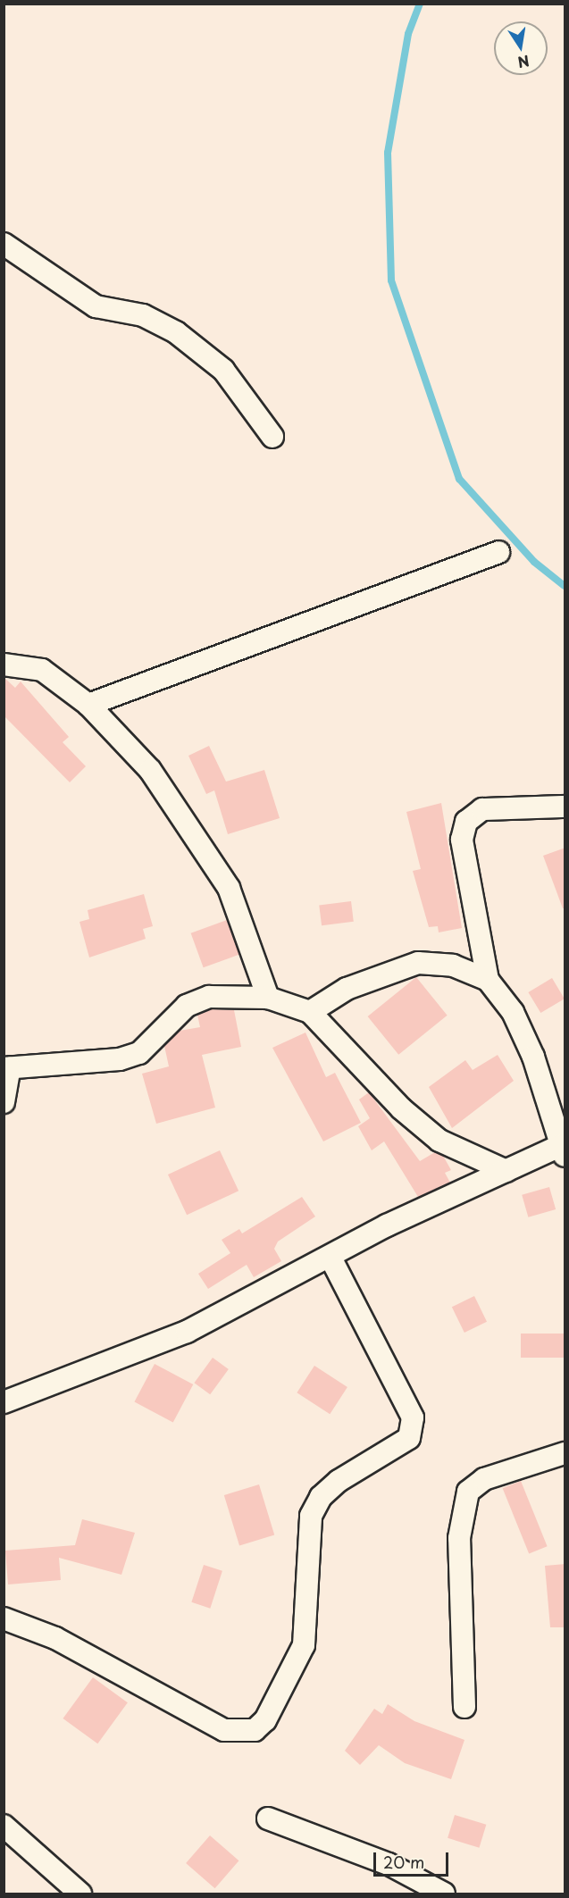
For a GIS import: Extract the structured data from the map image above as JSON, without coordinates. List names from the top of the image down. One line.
{"scale_bar":"20 m","north":"bottom"}
